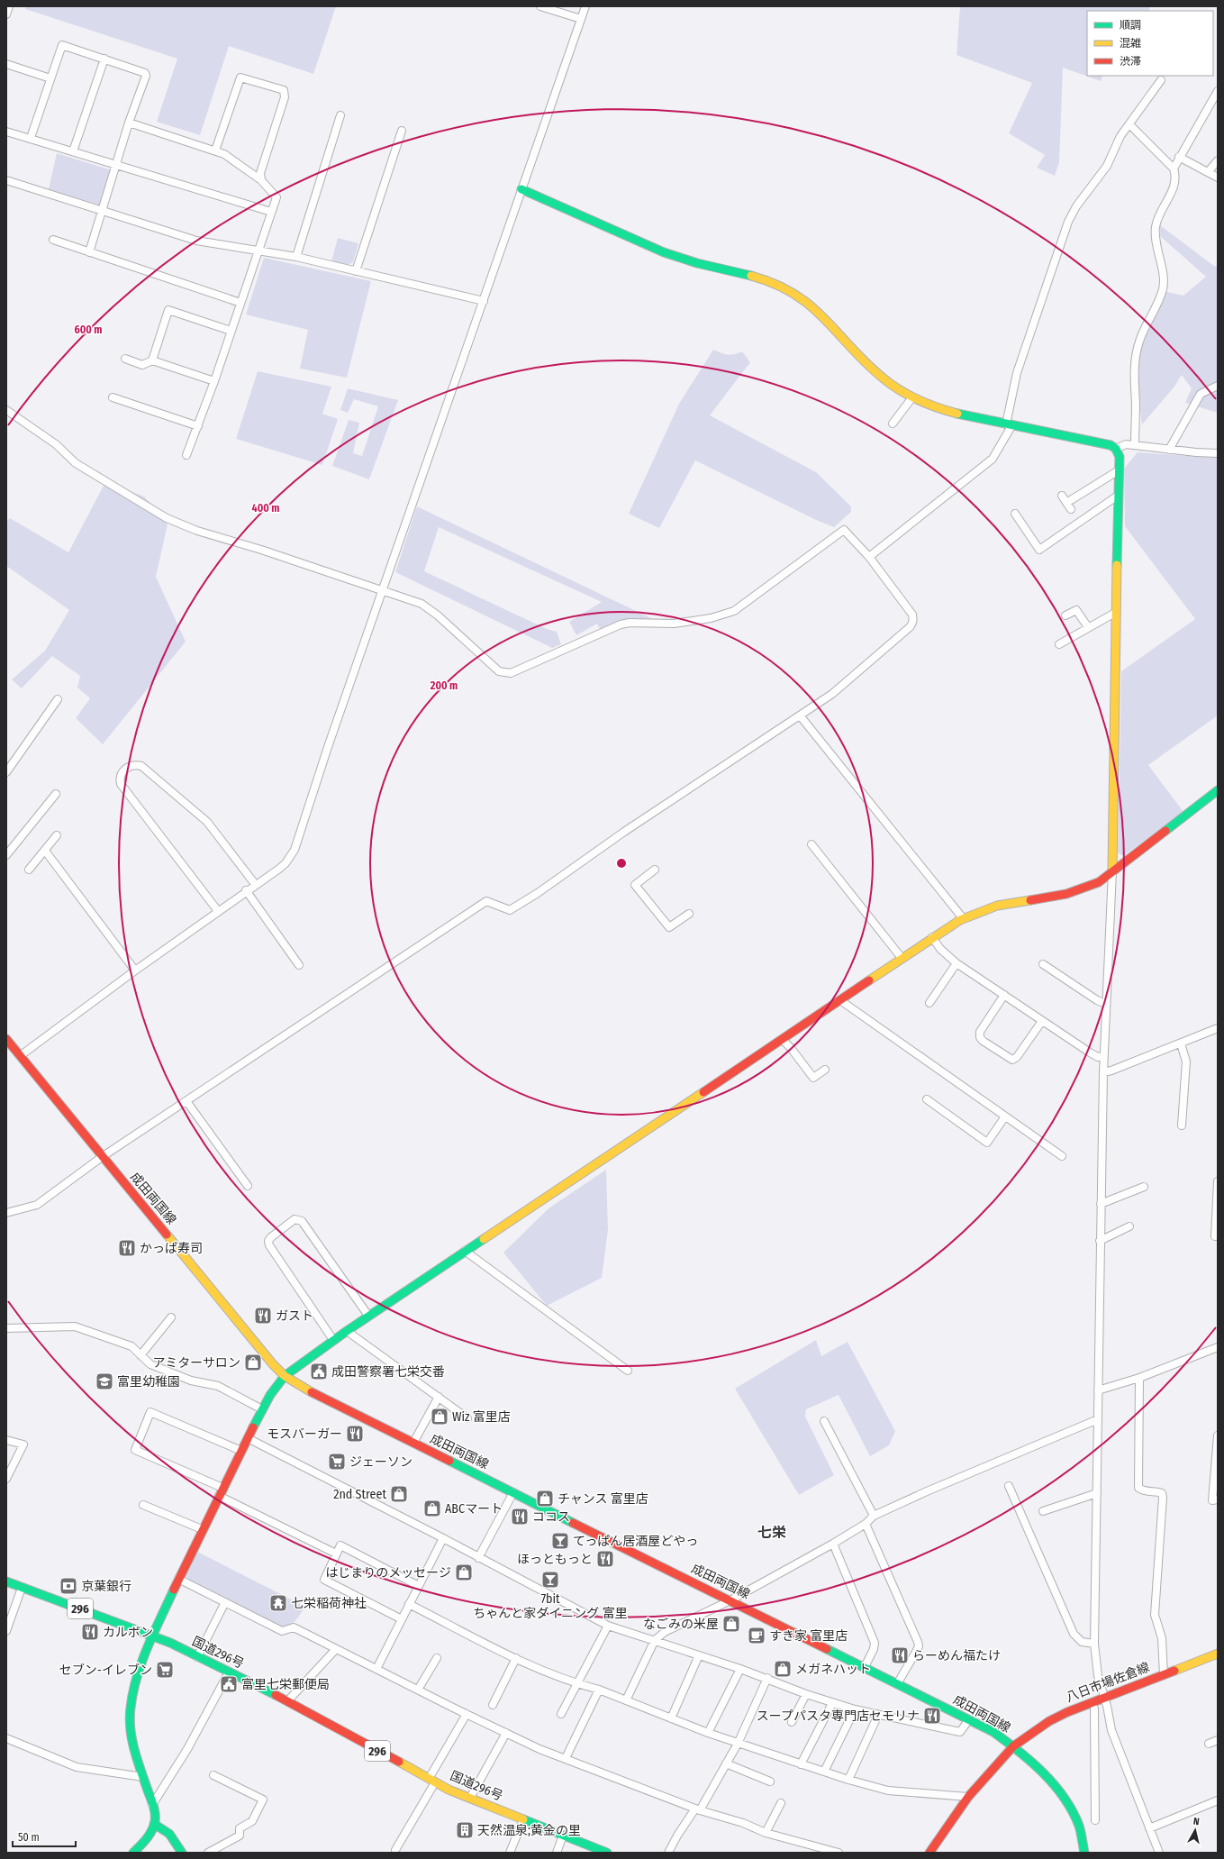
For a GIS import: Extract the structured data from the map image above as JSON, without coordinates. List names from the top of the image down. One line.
{"streets":{"main road":["成田両国線","296","国道296号","八日市場佐倉線"]},"crossings":[["成田両国線","八日市場佐倉線"]],"districts":["七栄"],"places":{"restaurant":["かっぱ寿司","ガスト","モスバーガー","ココス","ほっともっと","カルボン","らーめん福たけ","スープパスタ専門店セモリナ"],"shop":["アミターサロン","Wiz 富里店","2nd Street","チャンス 富里店","ABCマート","はじまりのメッセージ","なごみの米屋","メガネハット"],"public building":["成田警察署七栄交番","富里七栄郵便局"],"school or university":["富里幼稚園"],"supermarket":["ジェーソン","セブン-イレブン"],"bar":["てっぱん居酒屋どやっ","7bit ちゃんと家ダイニング 富里"],"bank":["京葉銀行"],"temple":["七栄稲荷神社"],"cafe":["すき家 富里店"],"building":["天然温泉;黄金の里"]},"legend":["順調","混雑","渋滞"],"scale_bar":"50 m","north":"top","rings":["600 m","400 m","200 m"]}
